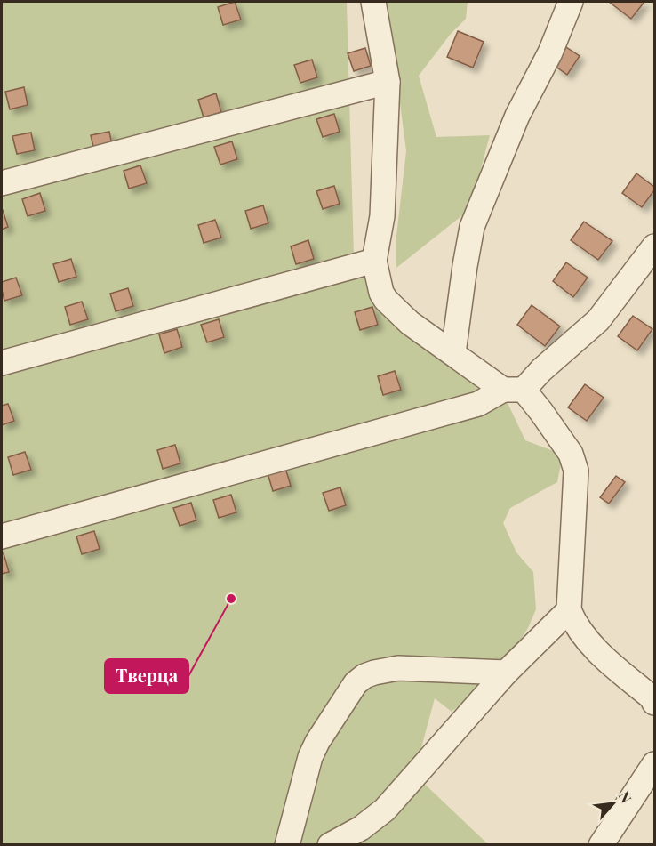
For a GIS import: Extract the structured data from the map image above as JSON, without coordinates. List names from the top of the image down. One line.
{"places":["Тверца"],"north":"top right"}
